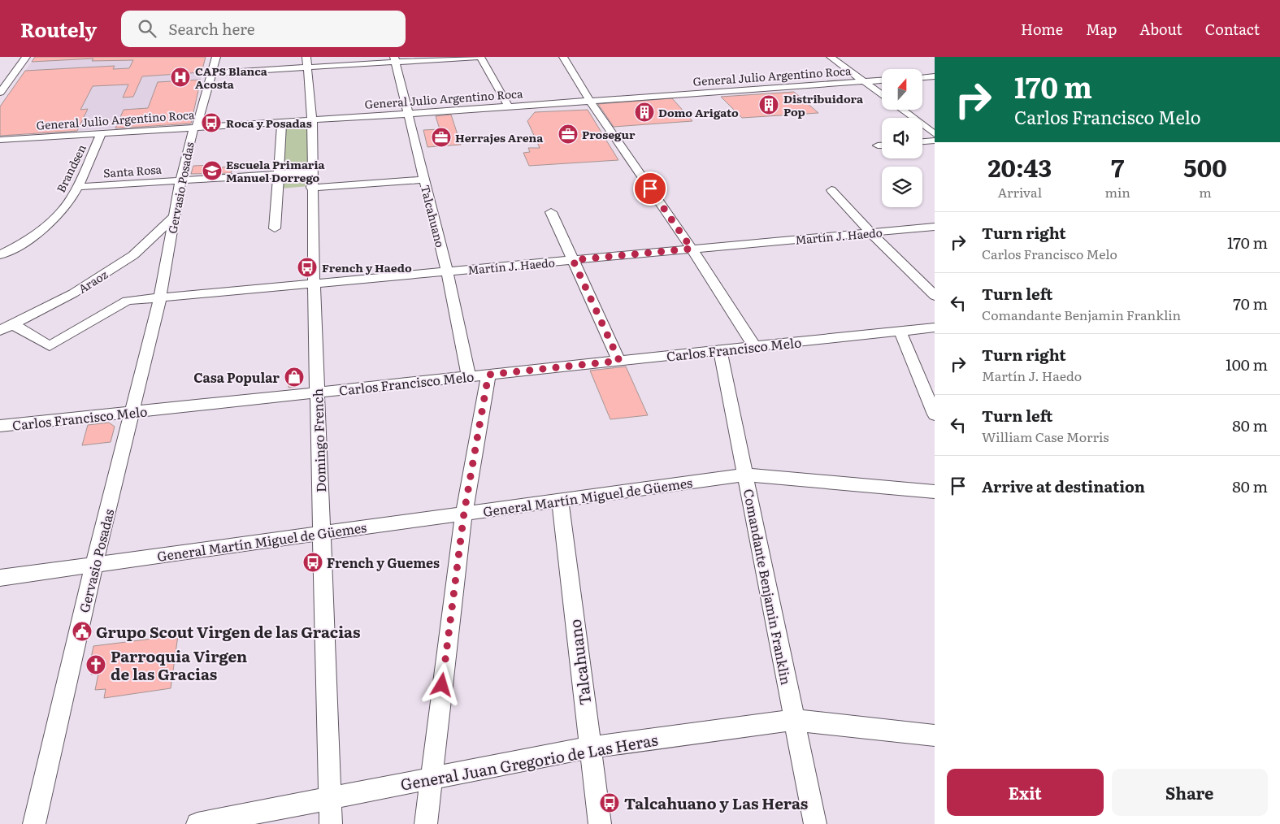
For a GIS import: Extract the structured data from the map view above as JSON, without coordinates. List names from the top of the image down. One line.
{"streets":{"street":["General Julio Argentino Roca","Brandsen","Santa Rosa","Gervasio Posadas","Talcahuano","Martín J. Haedo","Araoz","Carlos Francisco Melo","Domingo French","General Martín Miguel de Güemes","Comandante Benjamin Franklin","General Juan Gregorio de Las Heras"]},"crossings":[["General Julio Argentino Roca","Brandsen"],["General Julio Argentino Roca","Gervasio Posadas"],["General Julio Argentino Roca","Talcahuano"],["General Julio Argentino Roca","Domingo French"],["Brandsen","Santa Rosa"],["Santa Rosa","Gervasio Posadas"],["Santa Rosa","Talcahuano"],["Santa Rosa","Domingo French"],["Gervasio Posadas","Martín J. Haedo"],["Gervasio Posadas","Araoz"],["Gervasio Posadas","Carlos Francisco Melo"],["Gervasio Posadas","General Martín Miguel de Güemes"],["Talcahuano","Martín J. Haedo"],["Talcahuano","Carlos Francisco Melo"],["Talcahuano","General Martín Miguel de Güemes"],["Talcahuano","General Juan Gregorio de Las Heras"],["Martín J. Haedo","Domingo French"],["Carlos Francisco Melo","Domingo French"],["Carlos Francisco Melo","Comandante Benjamin Franklin"],["Domingo French","General Martín Miguel de Güemes"],["Domingo French","General Juan Gregorio de Las Heras"],["General Martín Miguel de Güemes","Comandante Benjamin Franklin"],["Comandante Benjamin Franklin","General Juan Gregorio de Las Heras"]],"places":{"hospital":["CAPS Blanca Acosta"],"building":["Distribuidora Pop","Domo Arigato"],"bus stop":["Roca y Posadas","French y Haedo","French y Guemes","Talcahuano y Las Heras"],"office":["Prosegur","Herrajes Arena"],"school or university":["Escuela Primaria Manuel Dorrego"],"shop":["Casa Popular"],"public building":["Grupo Scout Virgen de las Gracias"],"church":["Parroquia Virgen de las Gracias"]},"north":"top","page":{"header":"Routely","search":"Search here","nav":["Home","Map","About","Contact"],"turn":["170 m","Carlos Francisco Melo"],"eta":["20:43","Arrival","7","min","500","m"],"list":[{"name":"Turn right","note":"Carlos Francisco Melo","value":"170 m"},{"name":"Turn left","note":"Comandante Benjamin Franklin","value":"70 m"},{"name":"Turn right","note":"Martín J. Haedo","value":"100 m"},{"name":"Turn left","note":"William Case Morris","value":"80 m"},{"name":"Arrive at destination","value":"80 m"}],"buttons":["Exit","Share"]}}
